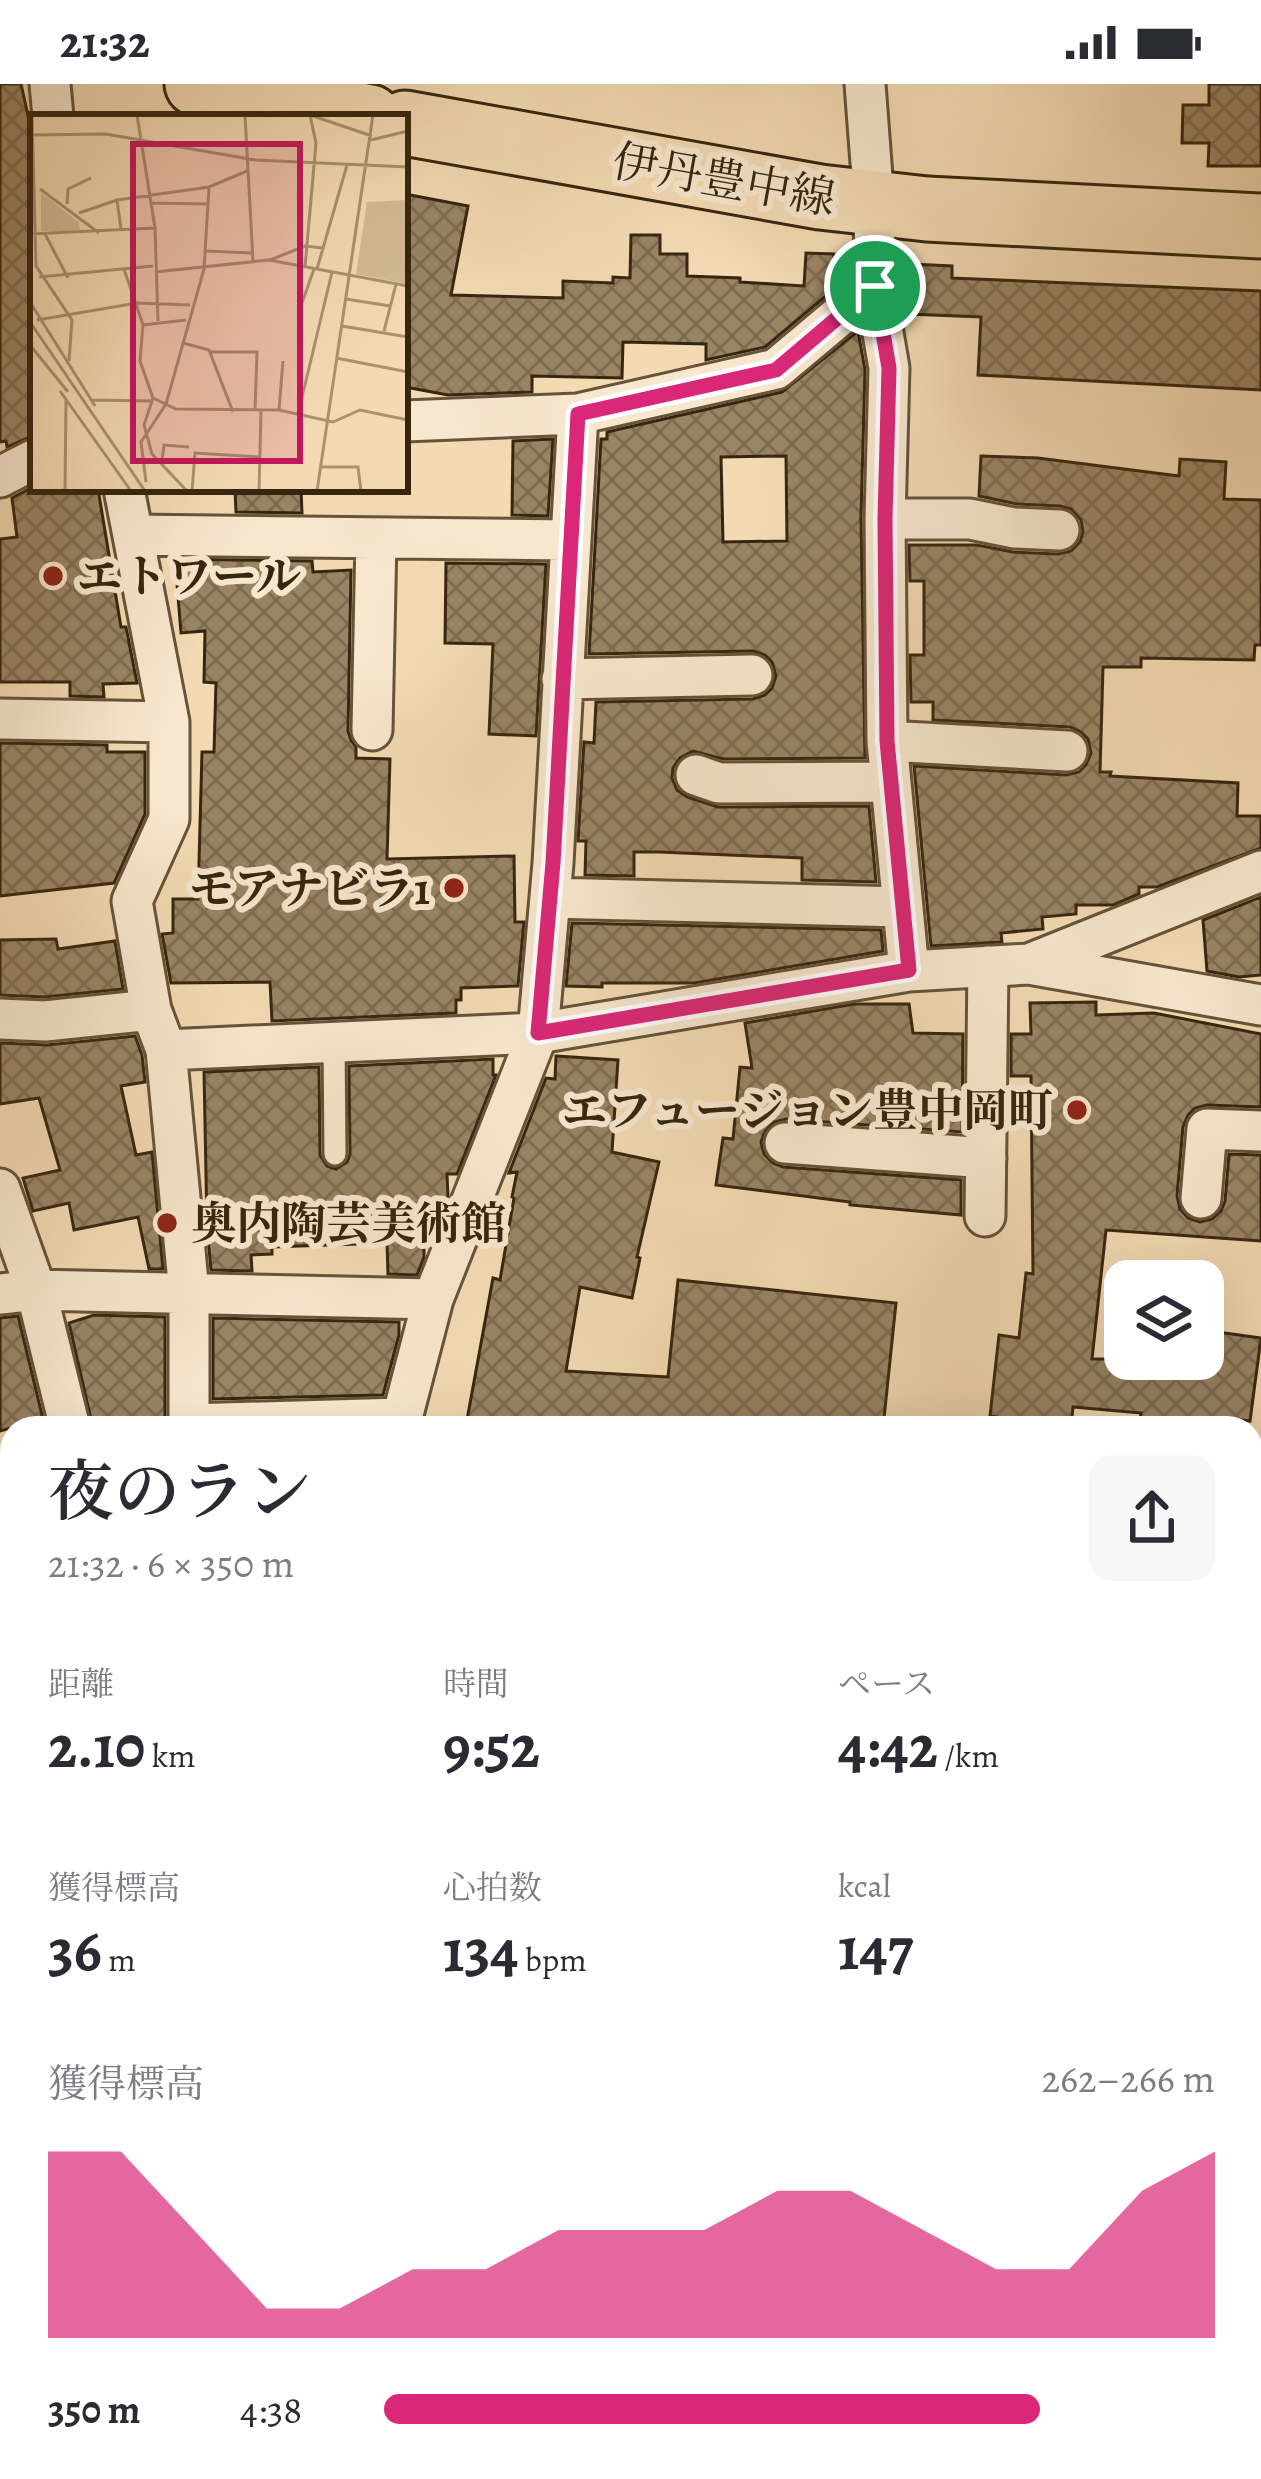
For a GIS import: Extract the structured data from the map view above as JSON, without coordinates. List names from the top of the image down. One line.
{"streets":{"main road":["伊丹豊中線"]},"places":["エトワール","モアナビラ1","エフュージョン豊中岡町","奥内陶芸美術館"],"page":{"status":"21:32","heading":["夜のラン","21:32 · 6 × 350 m"],"stats":[["距離","2.10 km"],["時間","9:52"],["ペース","4:42 /km"],["獲得標高","36 m"],["心拍数","134 bpm"],["kcal","147"]],"chart":["獲得標高","262–266 m"],"list":[{"name":"350 m","note":"4:38"}]}}
